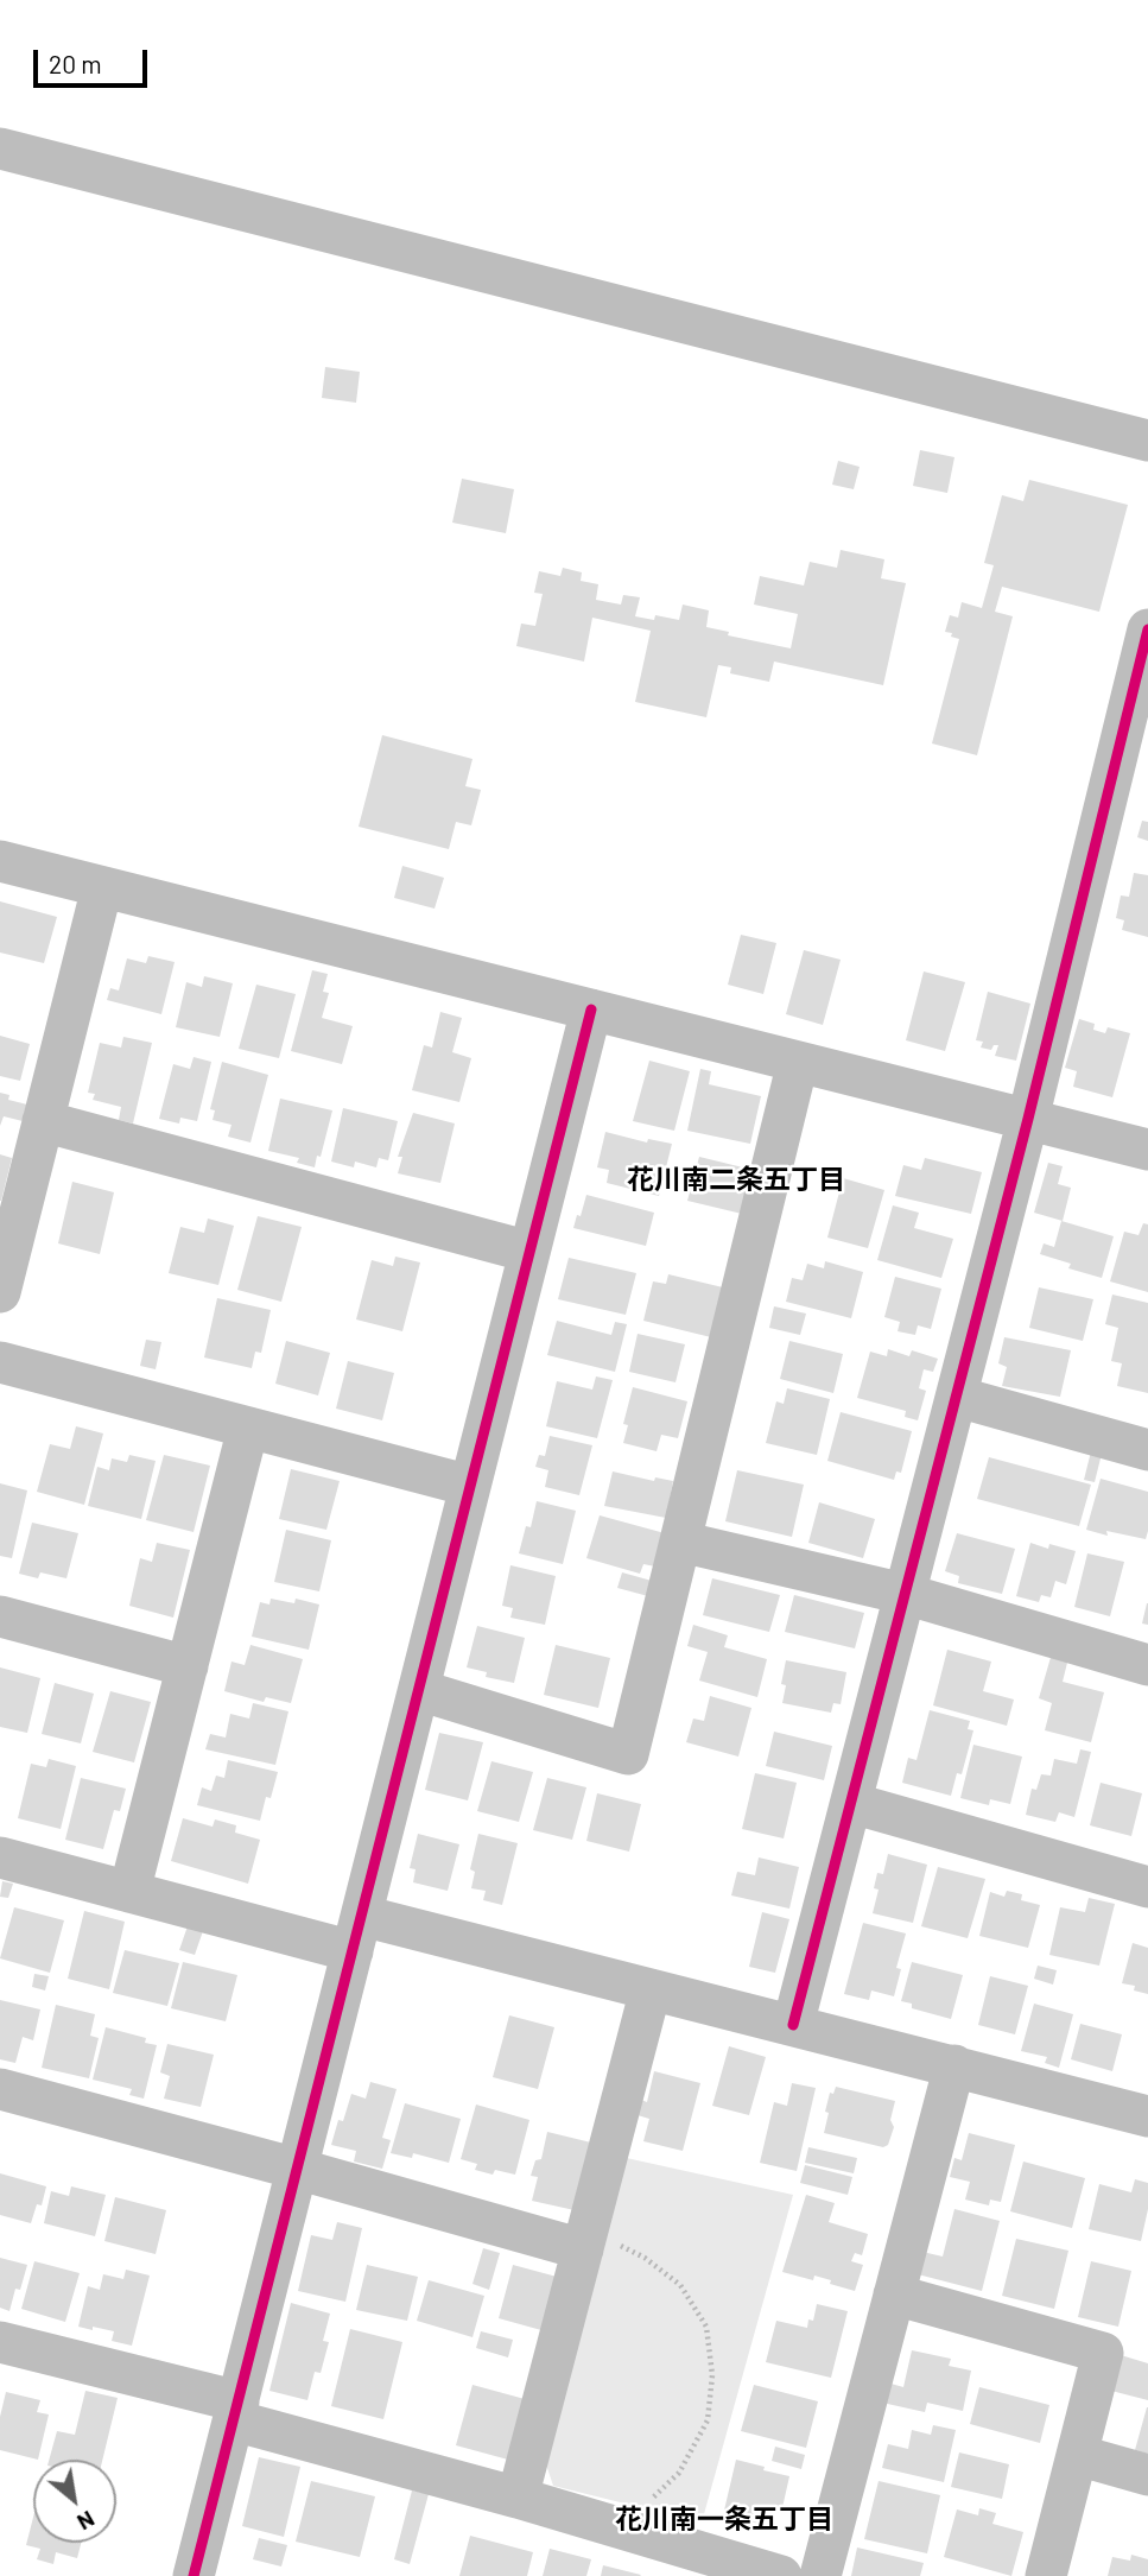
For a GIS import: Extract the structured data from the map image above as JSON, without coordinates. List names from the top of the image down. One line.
{"districts":["花川南二条五丁目","花川南一条五丁目"],"scale_bar":"20 m","north":"bottom right"}
